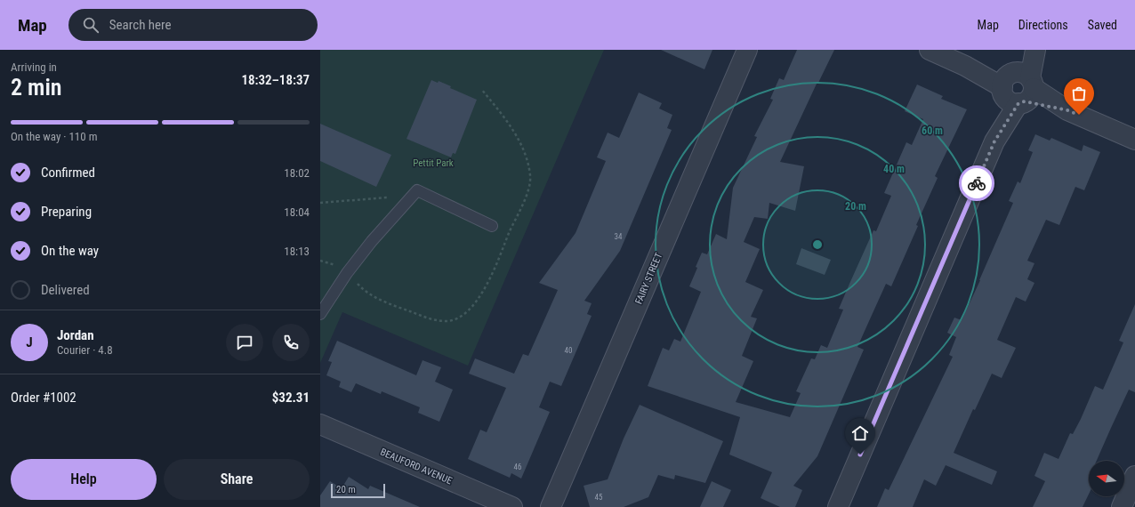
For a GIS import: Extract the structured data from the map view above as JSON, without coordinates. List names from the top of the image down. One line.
{"streets":{"street":["FAIRY STREET","BEAUFORD AVENUE"]},"parks":["Pettit Park"],"house_numbers":["34","40","46","45"],"scale_bar":"20 m","north":"left","page":{"header":"Map","search":"Search here","nav":["Map","Directions","Saved"],"heading":["2 min","Arriving in","18:32–18:37"],"panel":["Jordan","Courier · 4.8","Order #1002","$32.31"],"bar":"On the way · 110 m","list":[["Confirmed","18:02"],["Preparing","18:04"],["On the way","18:13"],"Delivered"],"round":"J","buttons":["Help","Share"],"scale":"20 m"},"rings":["60 m","40 m","20 m"]}
